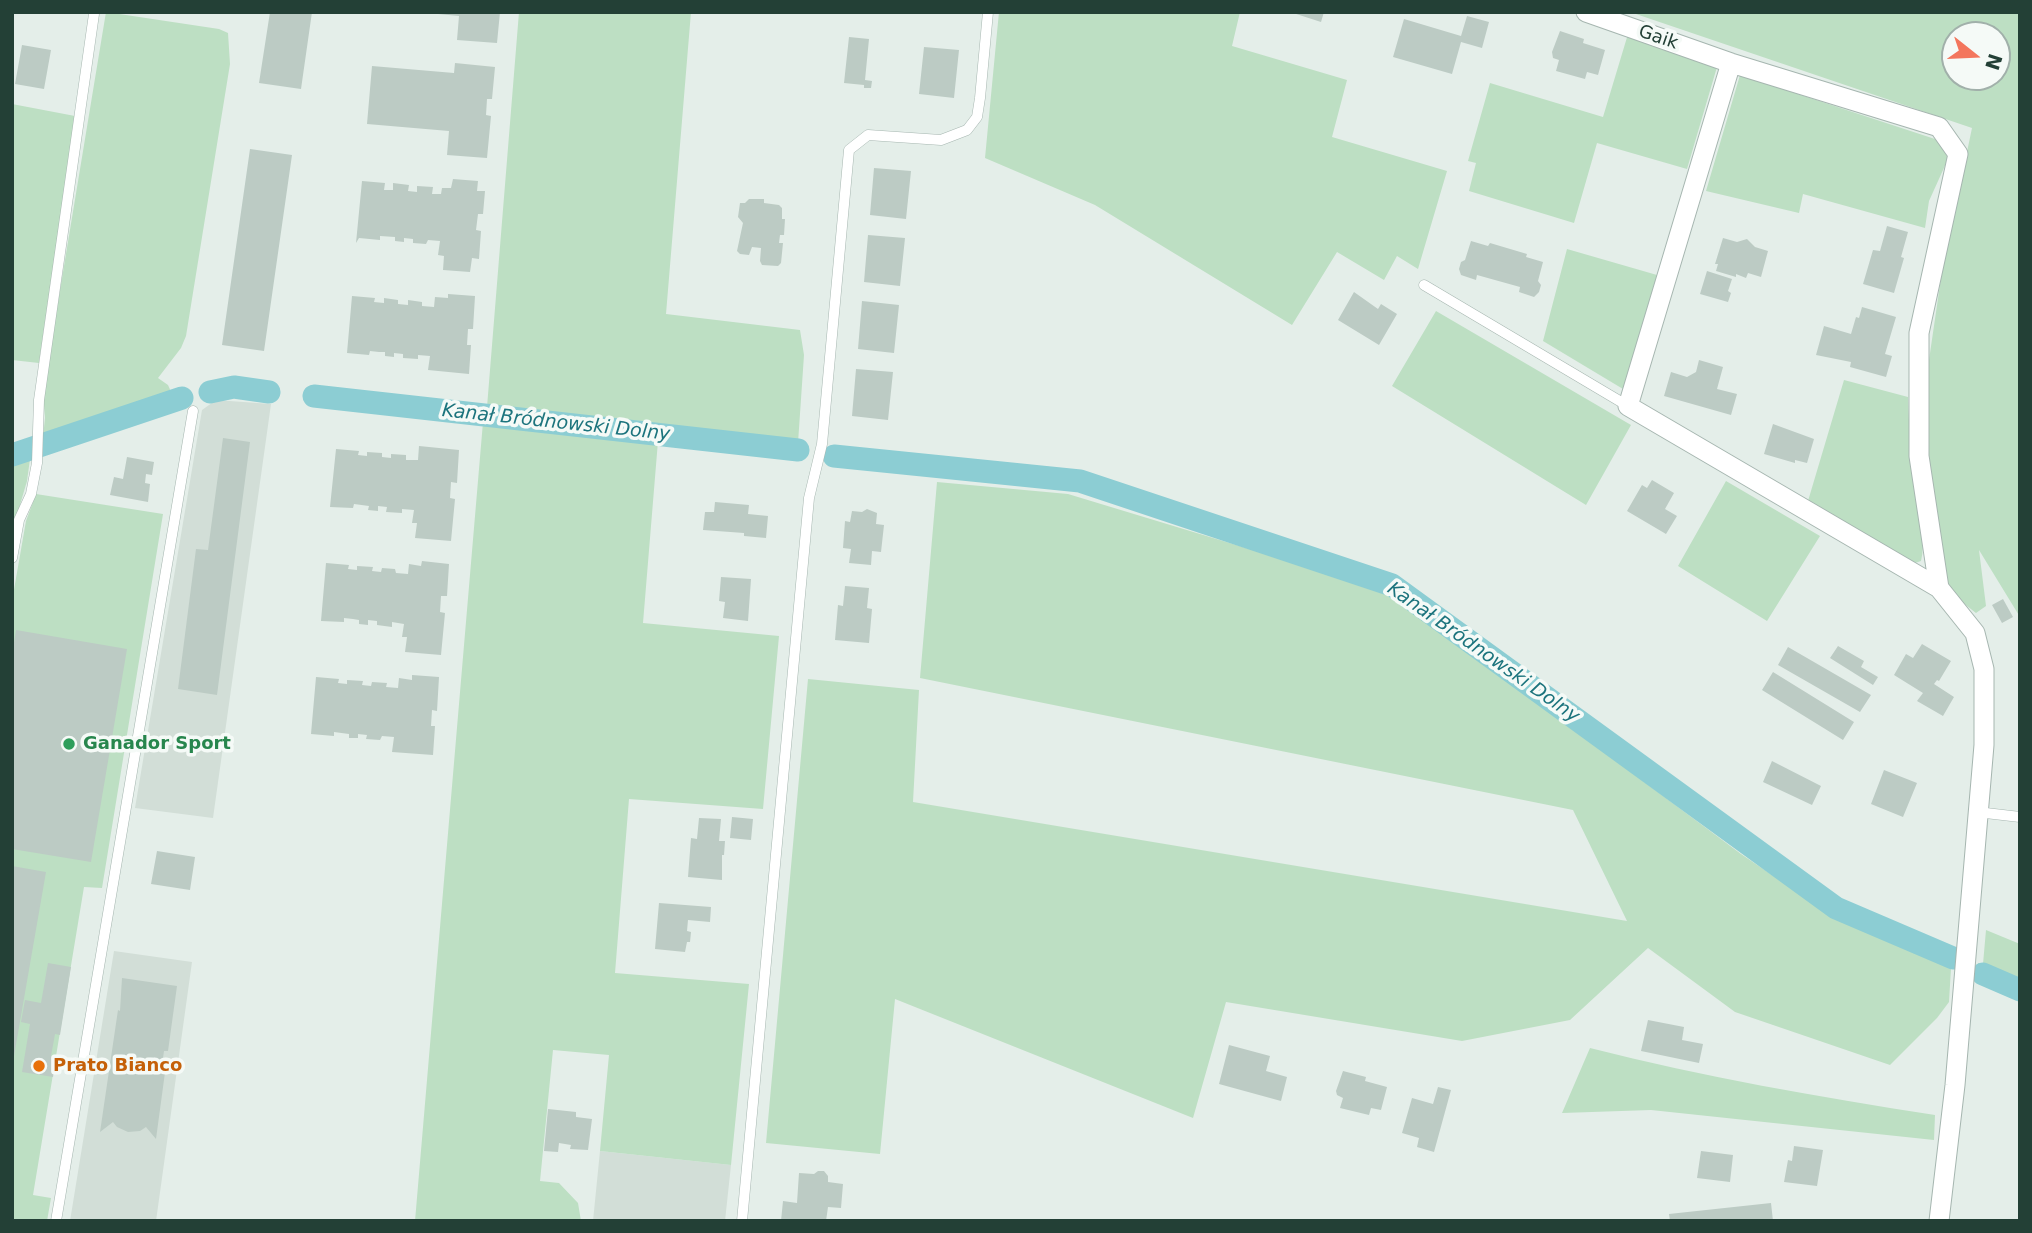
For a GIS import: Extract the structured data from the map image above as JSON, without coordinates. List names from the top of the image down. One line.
{"streets":{"street":["Gaik"]},"water":["Kanał Bródnowski Dolny"],"places":["Ganador Sport","Prato Bianco"],"north":"right"}
